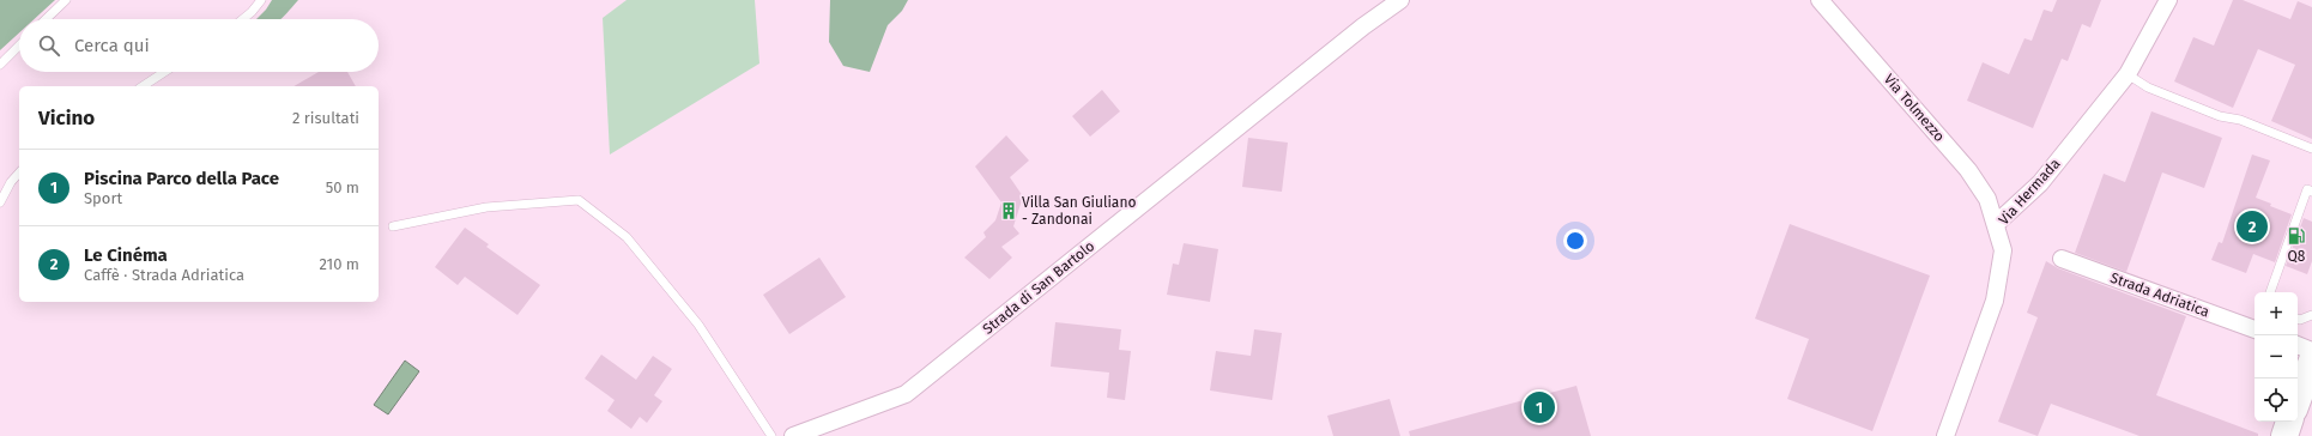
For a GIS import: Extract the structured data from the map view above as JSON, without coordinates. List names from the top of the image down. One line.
{"streets":{"street":["Via Tolmezzo","Via Hermada","Strada di San Bartolo","Strada Adriatica"]},"crossings":[["Via Tolmezzo","Via Hermada"]],"places":{"building":["Villa San Giuliano - Zandonai"],"fuel station":["Q8"]},"page":{"search":"Cerca qui","heading":["Vicino","2 risultati"],"list":[{"mark":"1","name":"Piscina Parco della Pace","note":"Sport","value":"50 m"},{"mark":"2","name":"Le Cinéma","note":"Caffè · Strada Adriatica","value":"210 m"}],"pins":["2","1"],"map_buttons":["+","−"]}}
